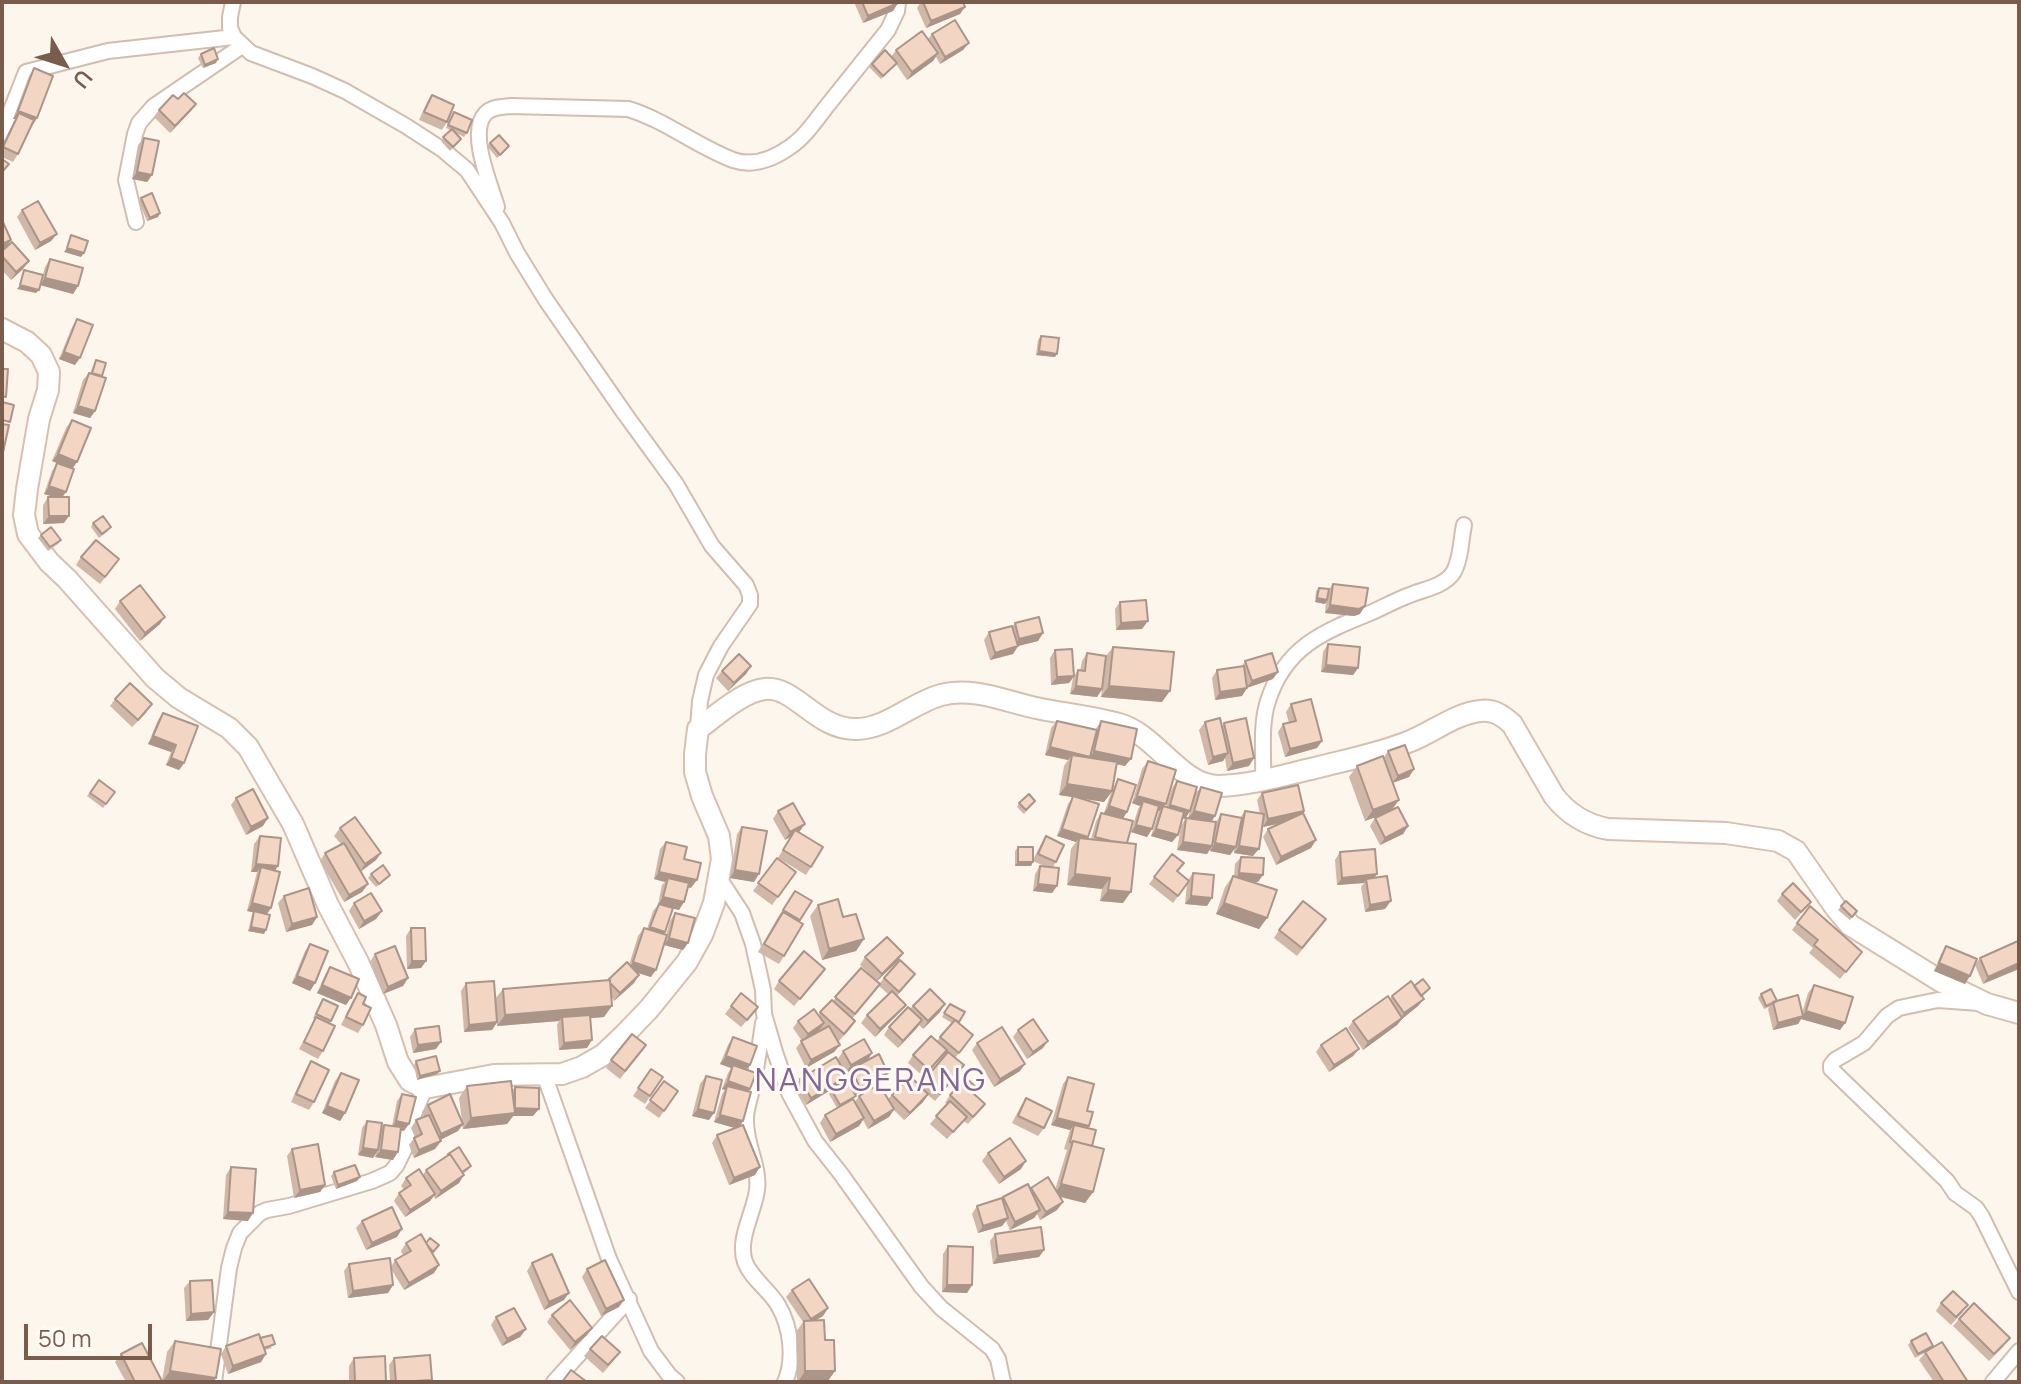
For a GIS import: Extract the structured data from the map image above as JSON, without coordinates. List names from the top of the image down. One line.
{"districts":["NANGGERANG"],"scale_bar":"50 m","north":"bottom right"}
